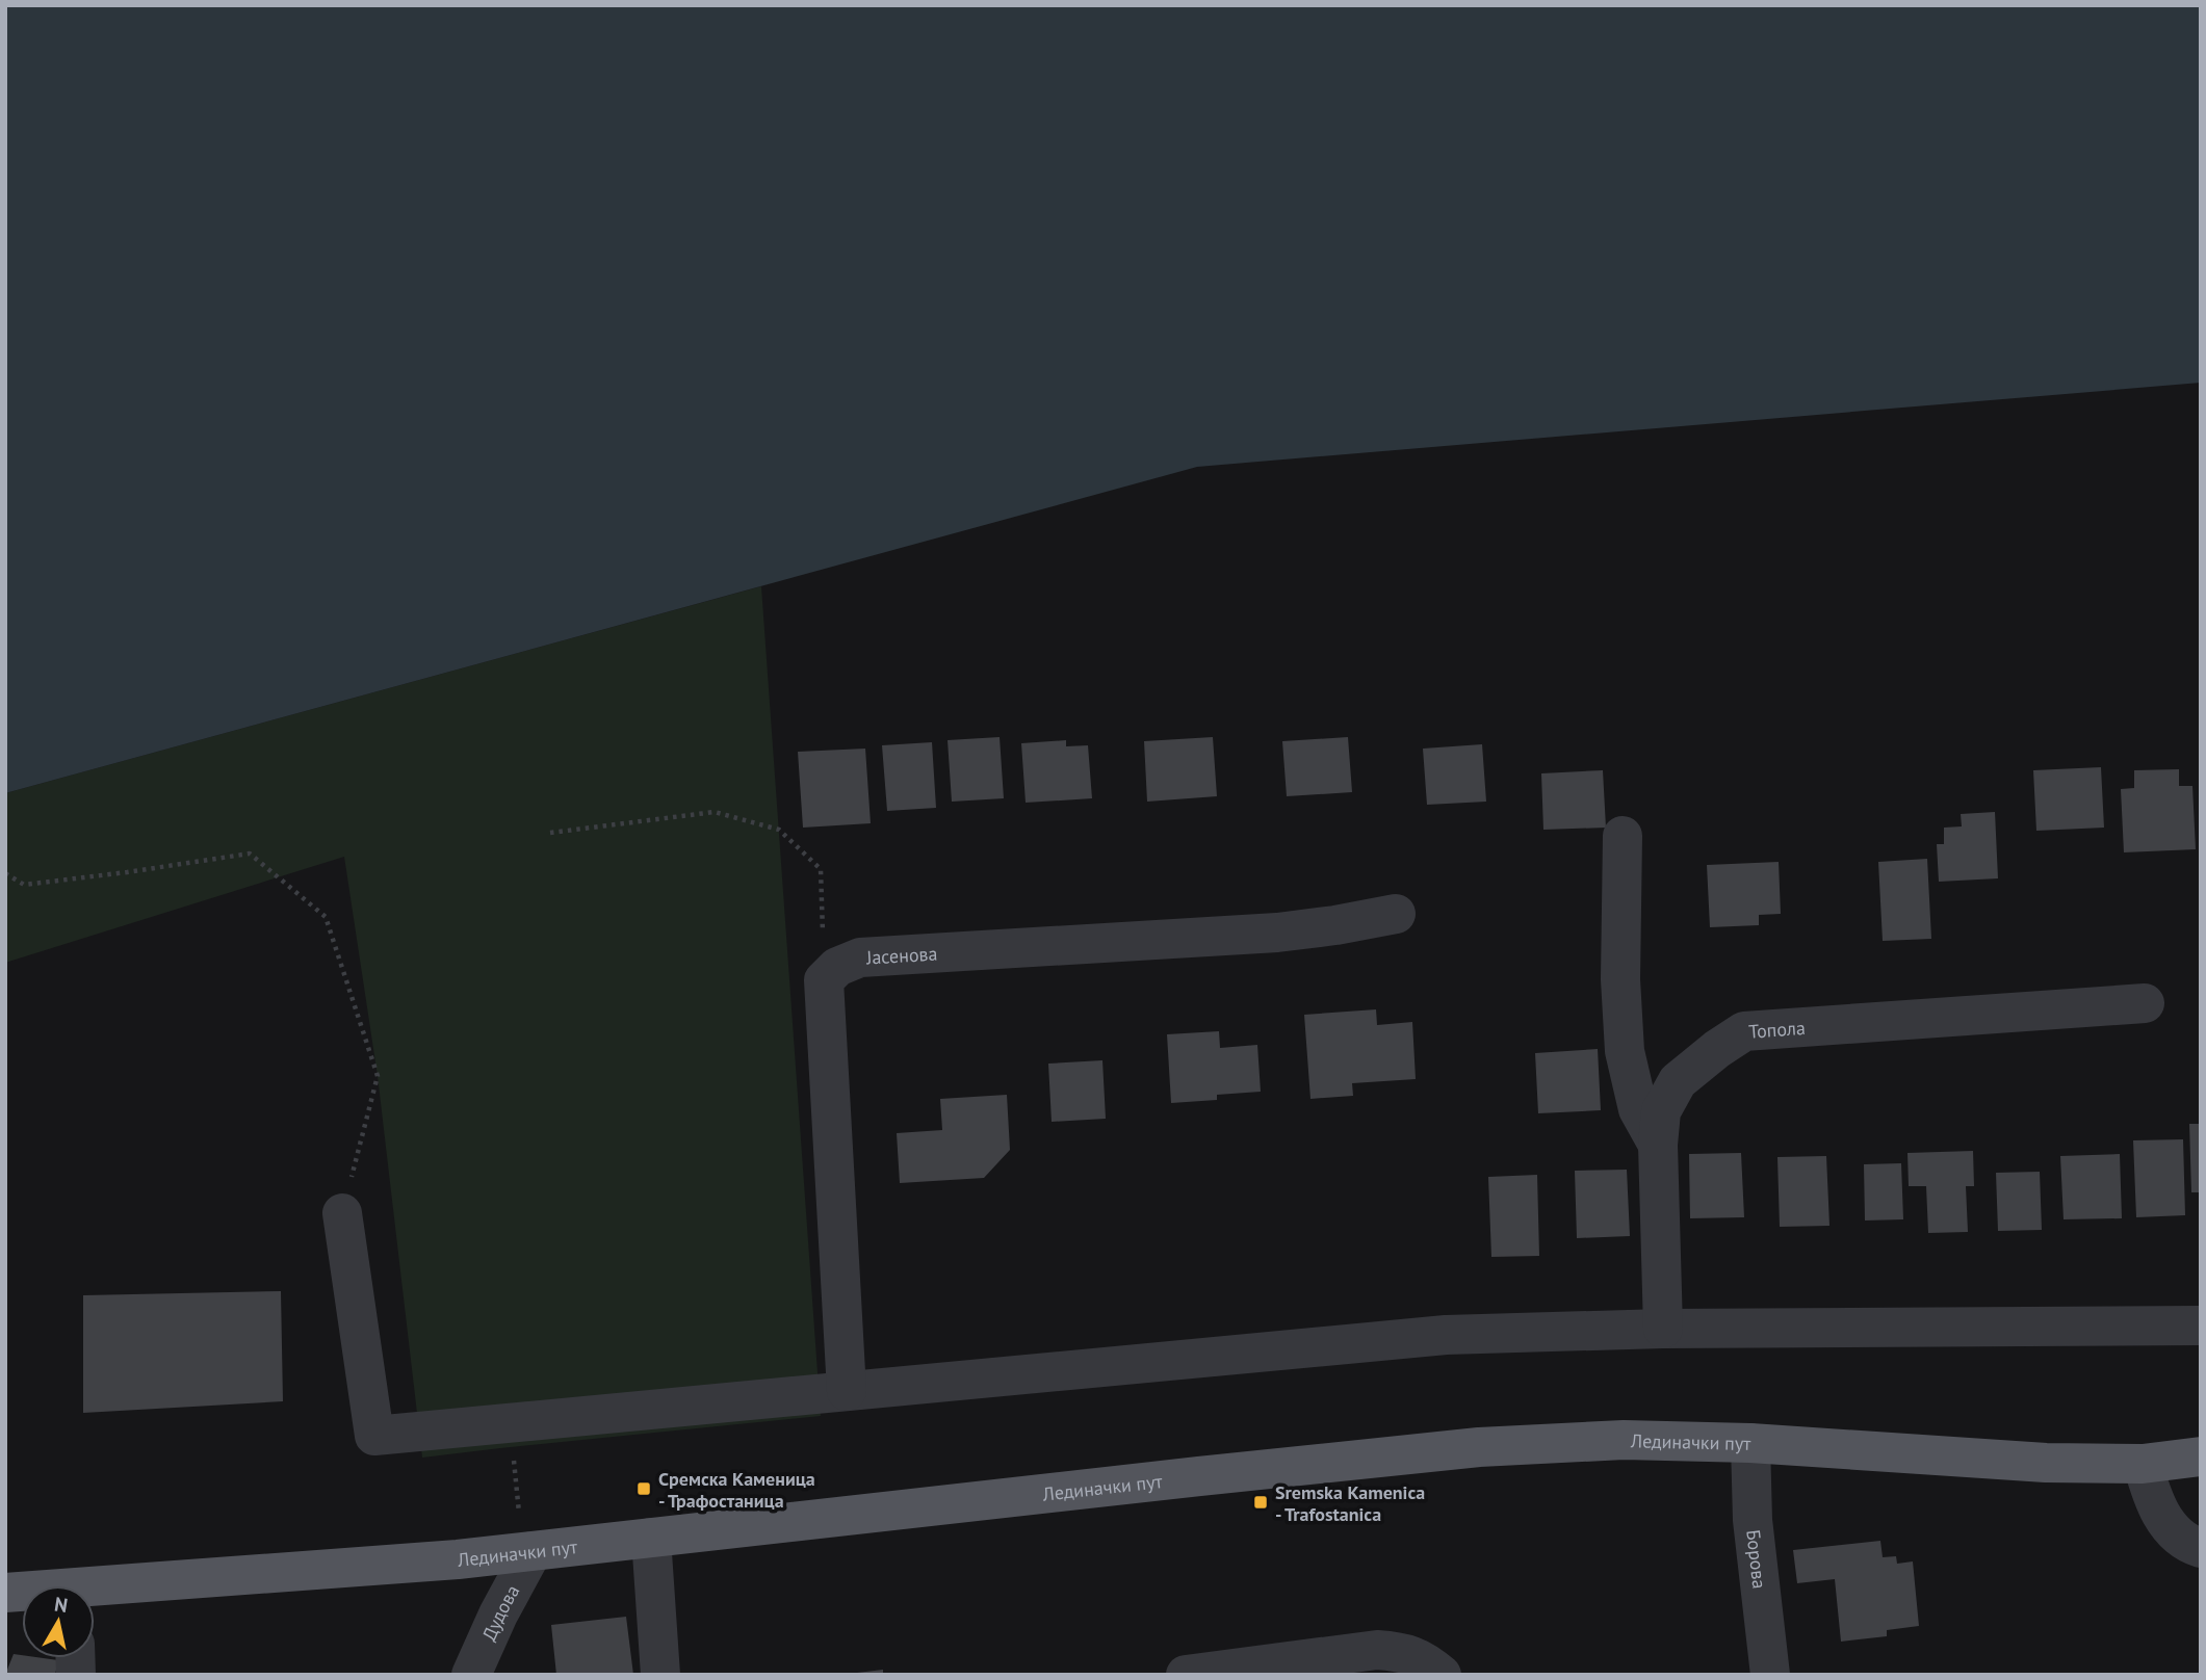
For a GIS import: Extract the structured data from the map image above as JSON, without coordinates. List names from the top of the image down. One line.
{"streets":{"main road":["Лединачки пут"],"street":["Јасенова","Топола","Борова","Дудова"]},"crossings":[["Лединачки пут","Борова"],["Лединачки пут","Дудова"]],"places":{"transit":["Сремска Каменица - Трафостаница","Sremska Kamenica - Trafostanica"]},"north":"top"}
